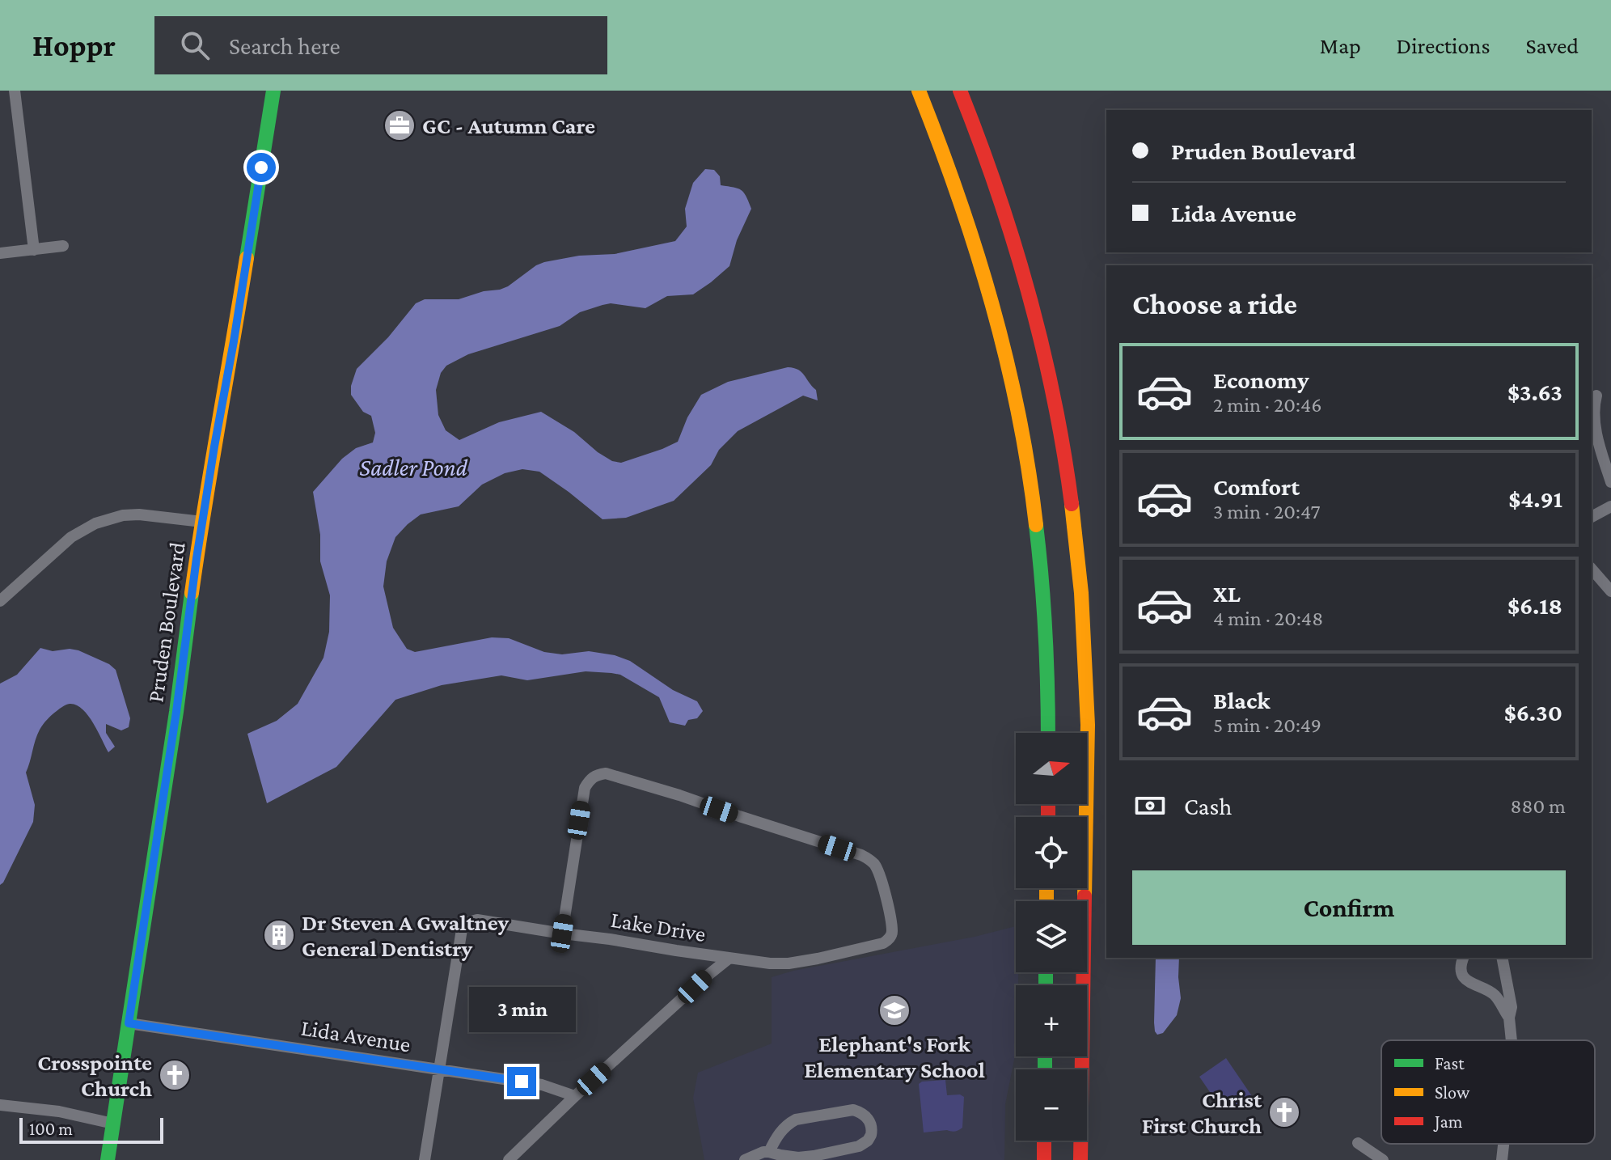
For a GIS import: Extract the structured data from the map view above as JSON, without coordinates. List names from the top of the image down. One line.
{"streets":{"main road":["Pruden Boulevard"],"street":["Lake Drive","Lida Avenue"]},"crossings":[["Pruden Boulevard","Lida Avenue"],["Lake Drive","Lida Avenue"]],"water":["Sadler Pond"],"places":{"office":["GC - Autumn Care"],"building":["Dr Steven A Gwaltney General Dentistry"],"school or university":["Elephant's Fork Elementary School"],"church":["Crosspointe Church","Christ First Church"]},"legend":["Fast","Slow","Jam"],"scale_bar":"100 m","north":"right","page":{"header":"Hoppr","search":"Search here","nav":["Map","Directions","Saved"],"banner":["Pruden Boulevard","Lida Avenue"],"heading":"Choose a ride","list":[{"name":"Economy","note":"2 min · 20:46","value":"$3.63"},{"name":"Comfort","note":"3 min · 20:47","value":"$4.91"},{"name":"XL","note":"4 min · 20:48","value":"$6.18"},{"name":"Black","note":"5 min · 20:49","value":"$6.30"}],"map_buttons":["+","−"],"pay":["Cash","880 m"],"buttons":"Confirm","bubble":"3 min","scale":"100 m"}}
